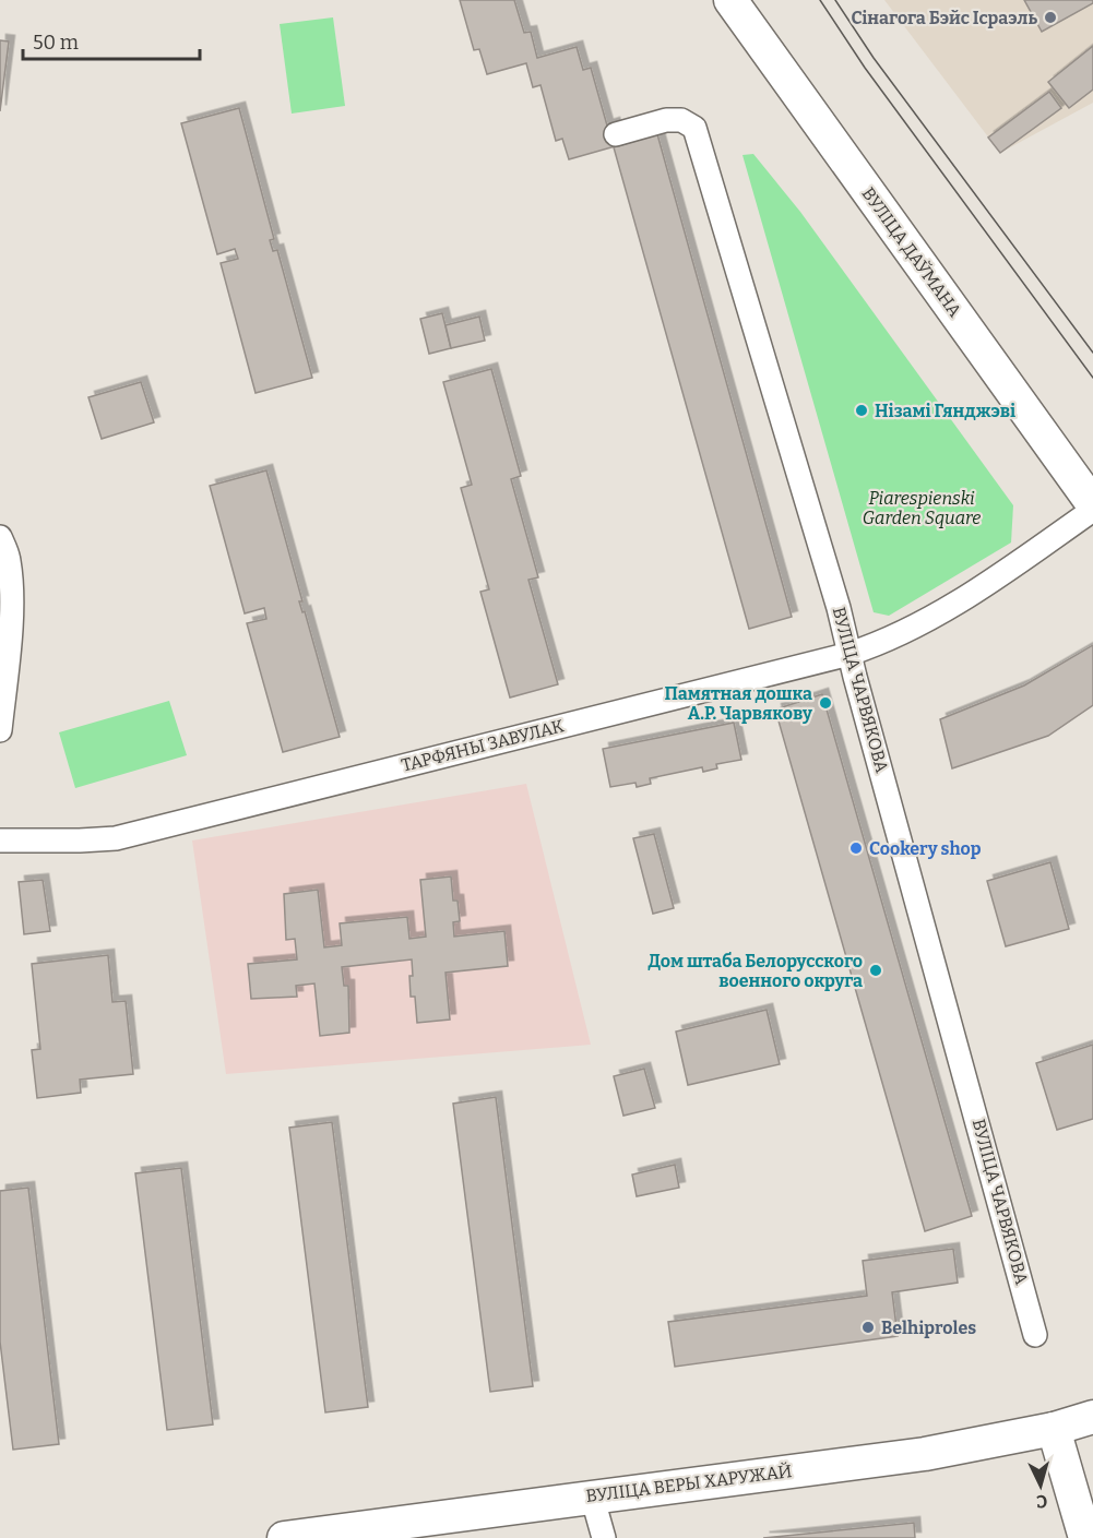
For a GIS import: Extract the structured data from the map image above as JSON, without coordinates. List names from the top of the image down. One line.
{"streets":{"main road":["ВУЛІЦА ДАЎМАНА","ВУЛІЦА ВЕРЫ ХАРУЖАЙ"],"street":["ВУЛІЦА ЧАРВЯКОВА","ТАРФЯНЫ ЗАВУЛАК"]},"crossings":[["ВУЛІЦА ЧАРВЯКОВА","ТАРФЯНЫ ЗАВУЛАК"]],"parks":["Piarespienski Garden Square"],"places":["Сінагога Бэйс Ісраэль","Нізамі Гянджэві","Памятная дошка А.Р. Чарвякову","Cookery shop","Дом штаба Белорусского военного округа","Belhiproles"],"scale_bar":"50 m","north":"bottom"}
